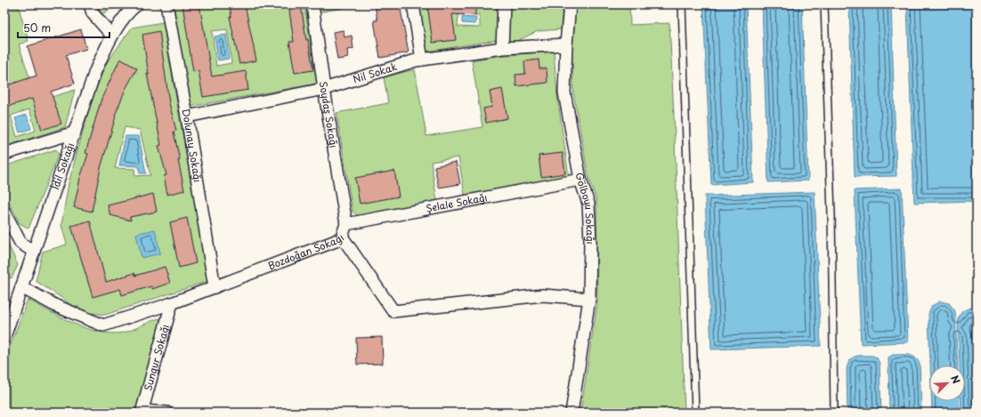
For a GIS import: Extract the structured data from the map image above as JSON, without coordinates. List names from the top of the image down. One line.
{"streets":{"street":["Nil Sokak","Soydaş Sokağı","Dolunay Sokağı","İdil Sokağı","Şelale Sokağı","Gölboyu Sokağı","Bozdoğan Sokağı","Sungur Sokağı"]},"crossings":[["Nil Sokak","Soydaş Sokağı"],["Nil Sokak","Dolunay Sokağı"],["Nil Sokak","Gölboyu Sokağı"],["Soydaş Sokağı","Şelale Sokağı"],["Dolunay Sokağı","Bozdoğan Sokağı"],["İdil Sokağı","Bozdoğan Sokağı"],["Şelale Sokağı","Gölboyu Sokağı"],["Gölboyu Sokağı","Bozdoğan Sokağı"],["Bozdoğan Sokağı","Sungur Sokağı"]],"scale_bar":"50 m","north":"top right"}
